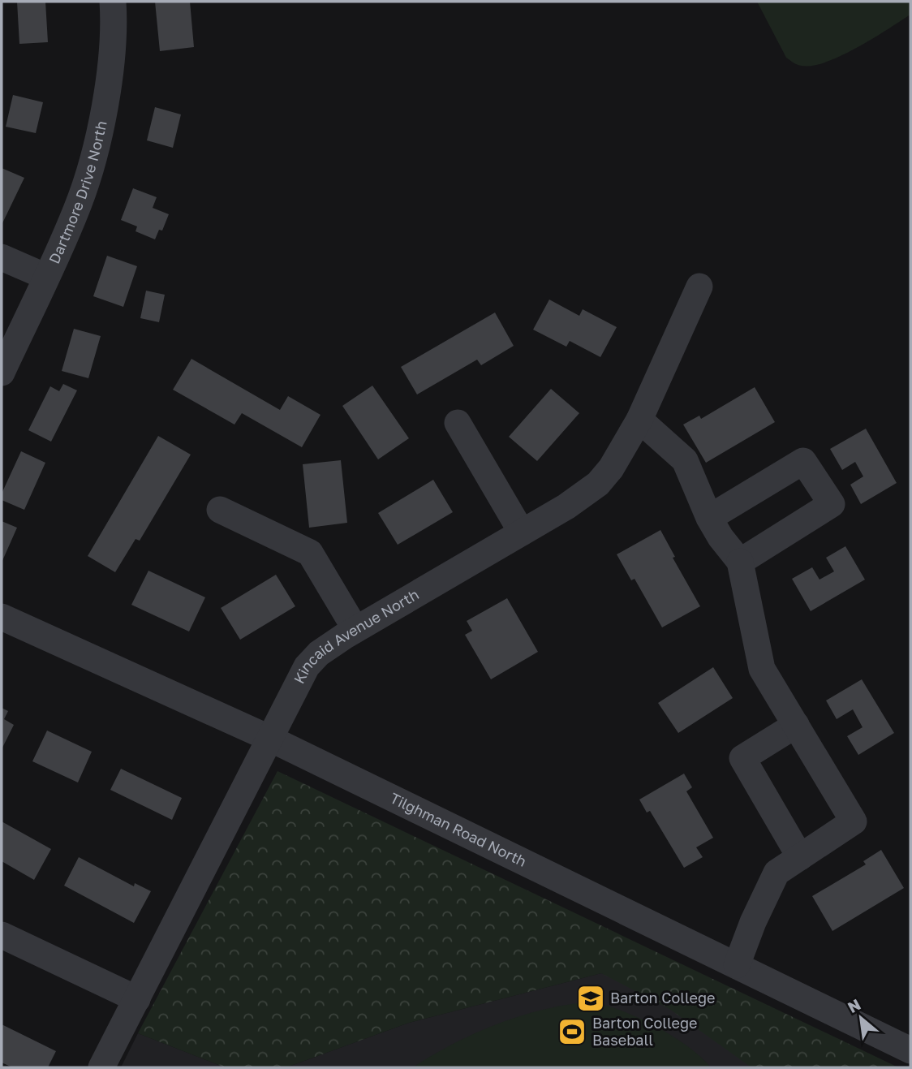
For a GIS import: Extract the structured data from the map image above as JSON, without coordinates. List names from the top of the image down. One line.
{"streets":{"street":["Dartmore Drive North","Kincaid Avenue North","Tilghman Road North"]},"crossings":[["Kincaid Avenue North","Tilghman Road North"]],"places":{"school or university":["Barton College"],"sports":["Barton College Baseball"]},"north":"top left"}
